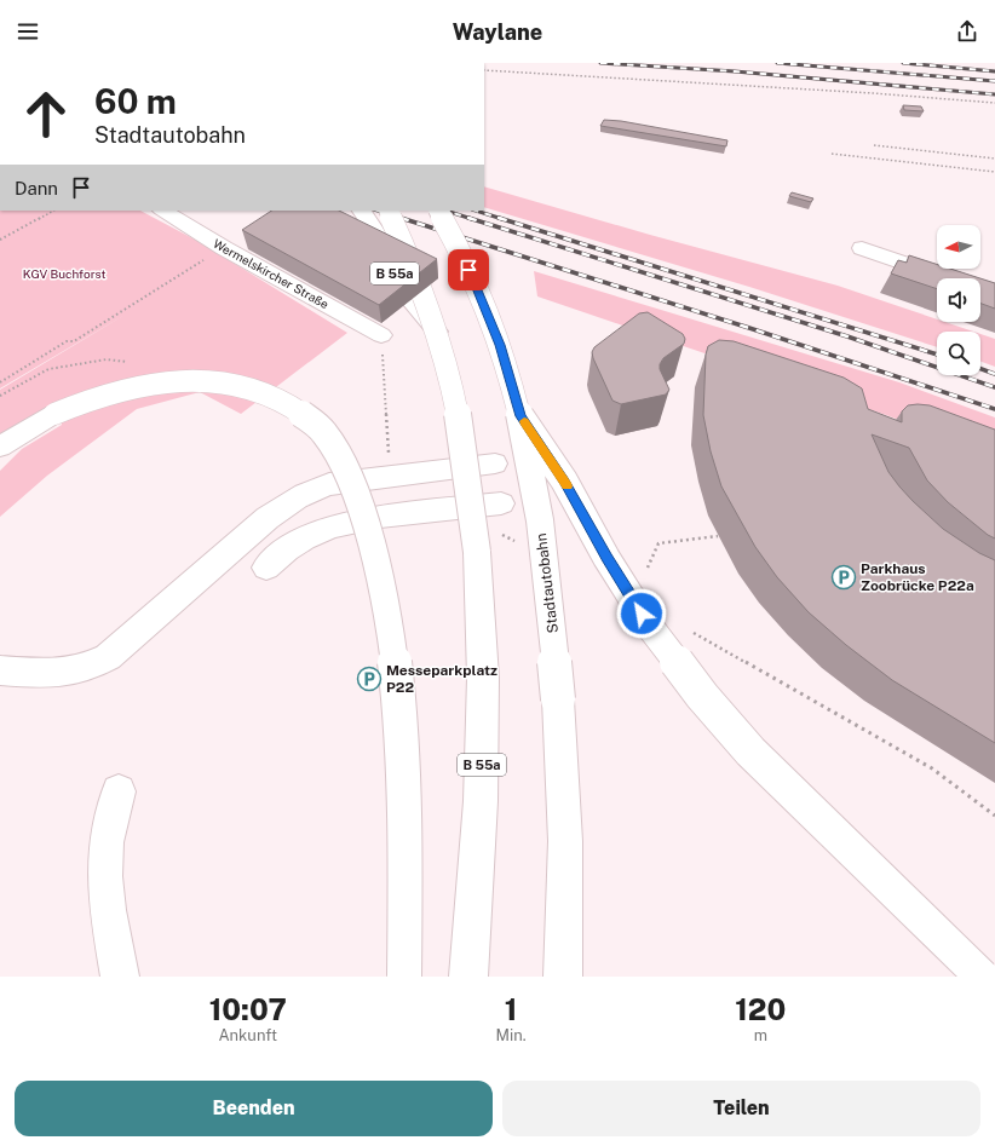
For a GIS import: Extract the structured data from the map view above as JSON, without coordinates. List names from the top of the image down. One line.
{"streets":{"main road":["Wermelskircher Straße","B 55a","Stadtautobahn"]},"parks":["KGV Buchforst"],"places":{"parking":["Parkhaus Zoobrücke P22a","Messeparkplatz P22"]},"north":"left","page":{"header":"Waylane","turn":["60 m","Stadtautobahn"],"then":"Dann","eta":["10:07","Ankunft","1","Min.","120","m"],"buttons":["Beenden","Teilen"]}}
